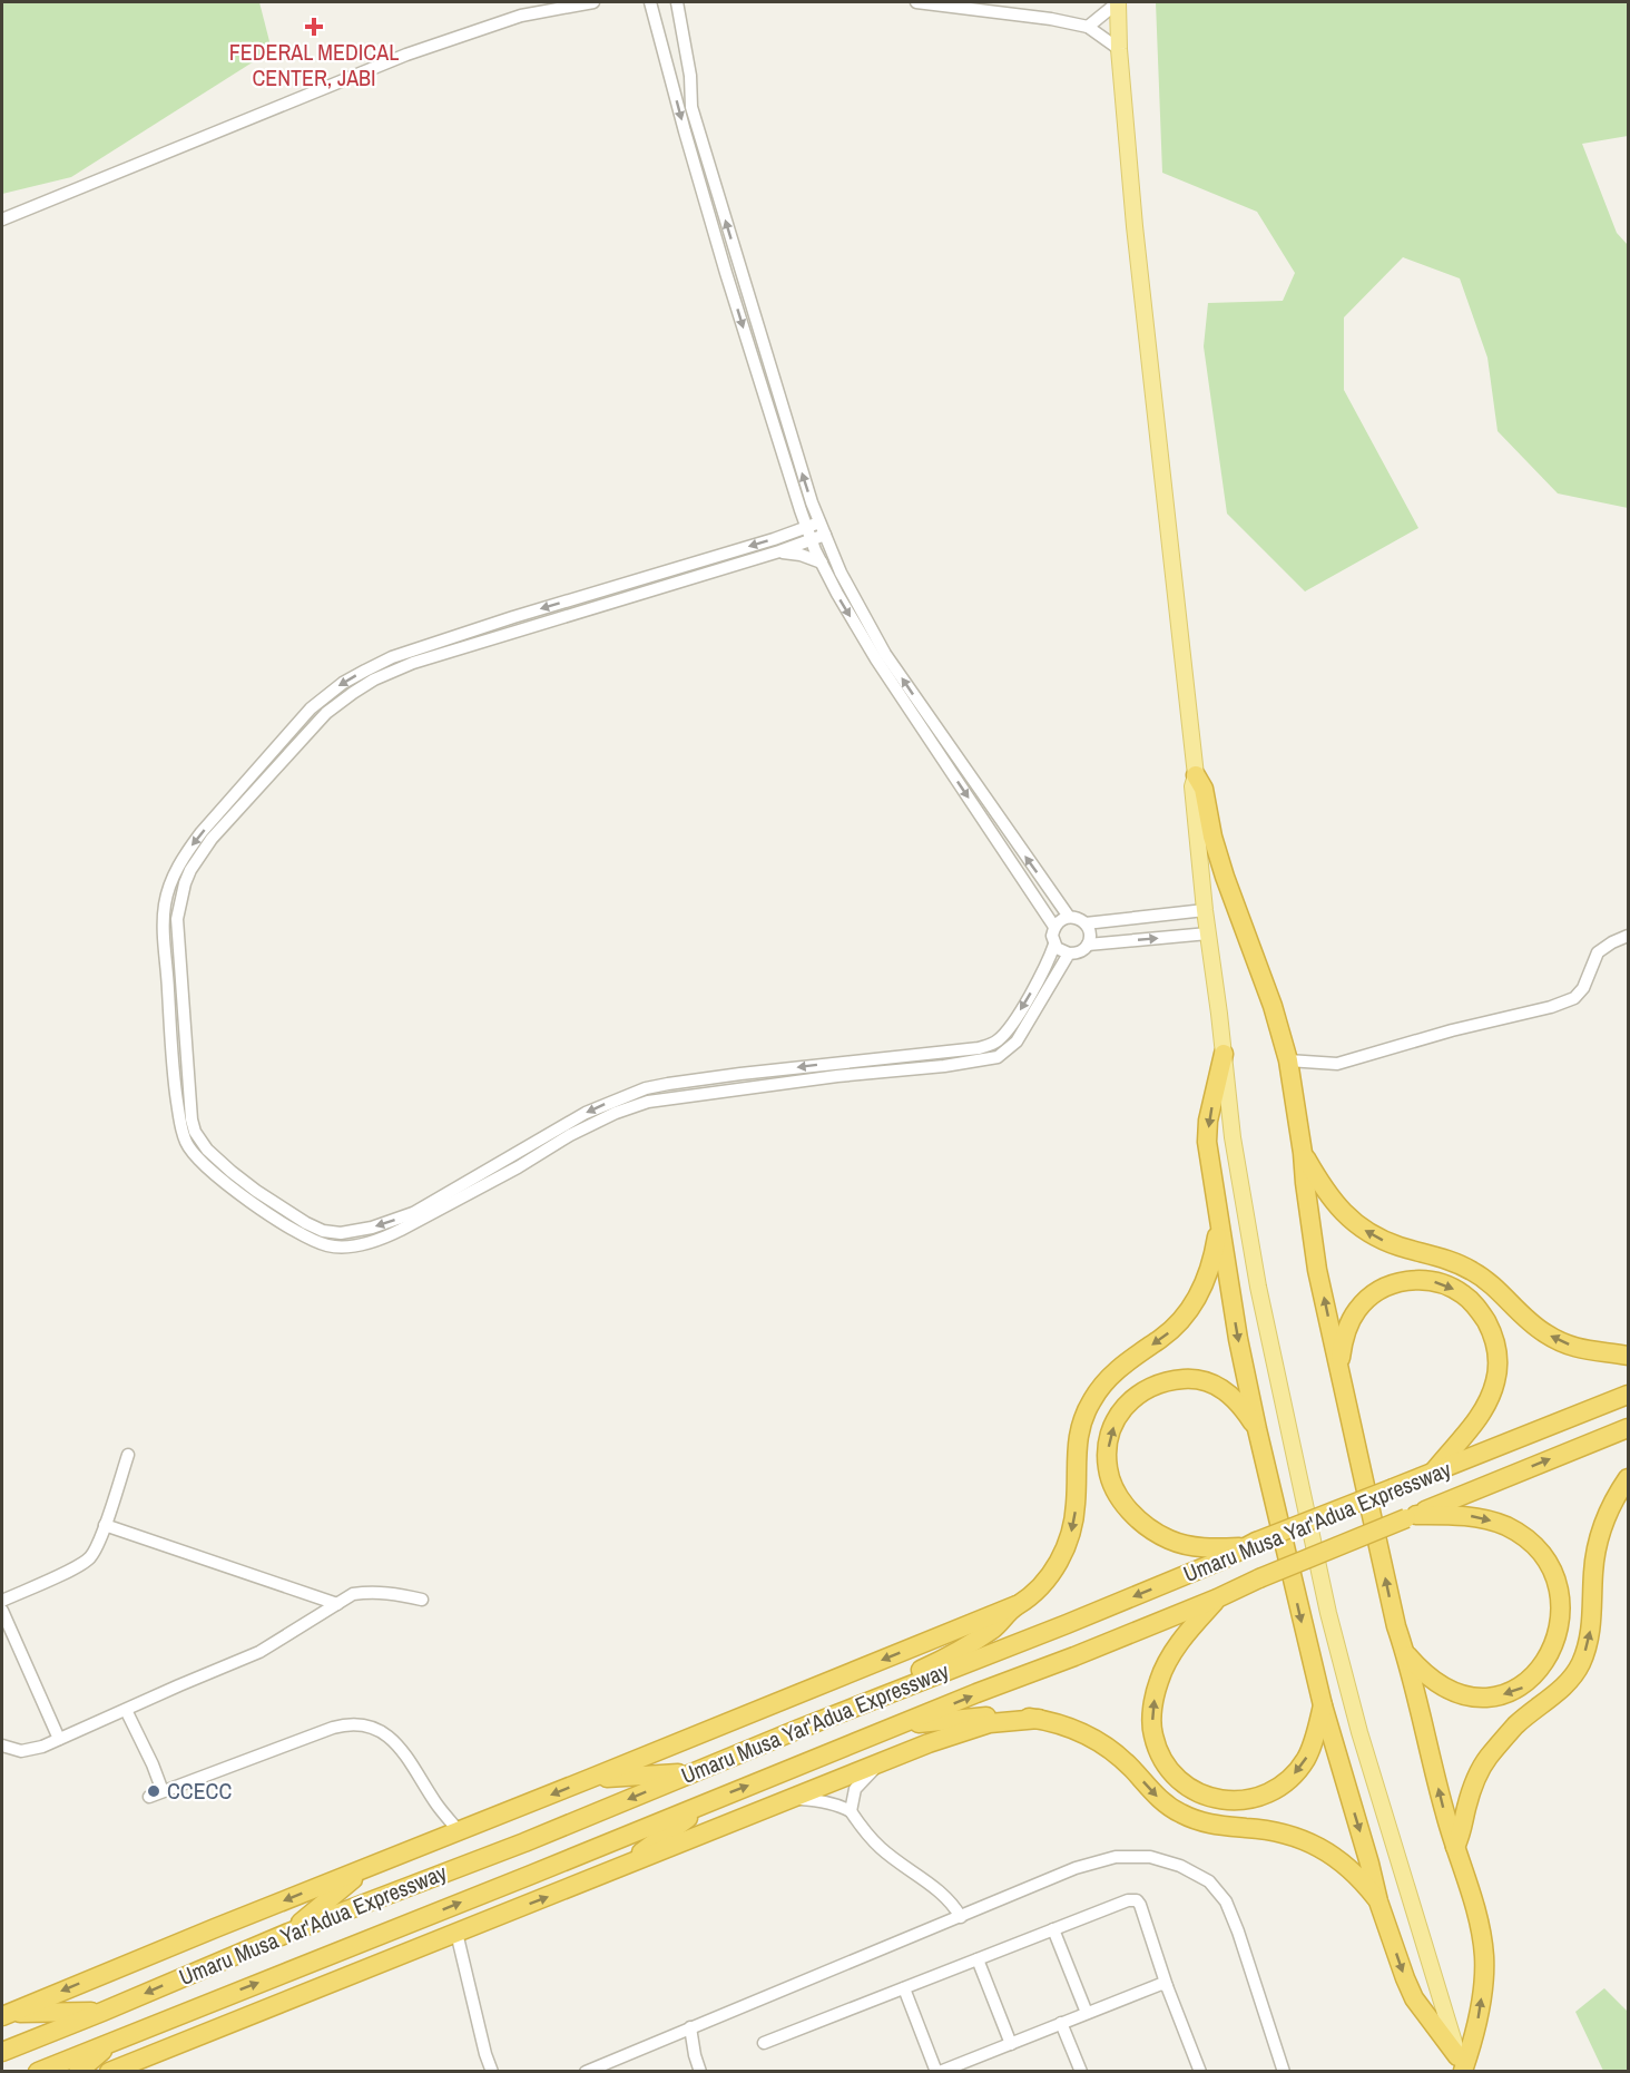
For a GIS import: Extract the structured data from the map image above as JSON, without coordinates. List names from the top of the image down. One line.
{"streets":{"highway":["Umaru Musa Yar'Adua Expressway"]},"places":{"health":["FEDERAL MEDICAL CENTER, JABI"],"other":["CCECC"]}}
